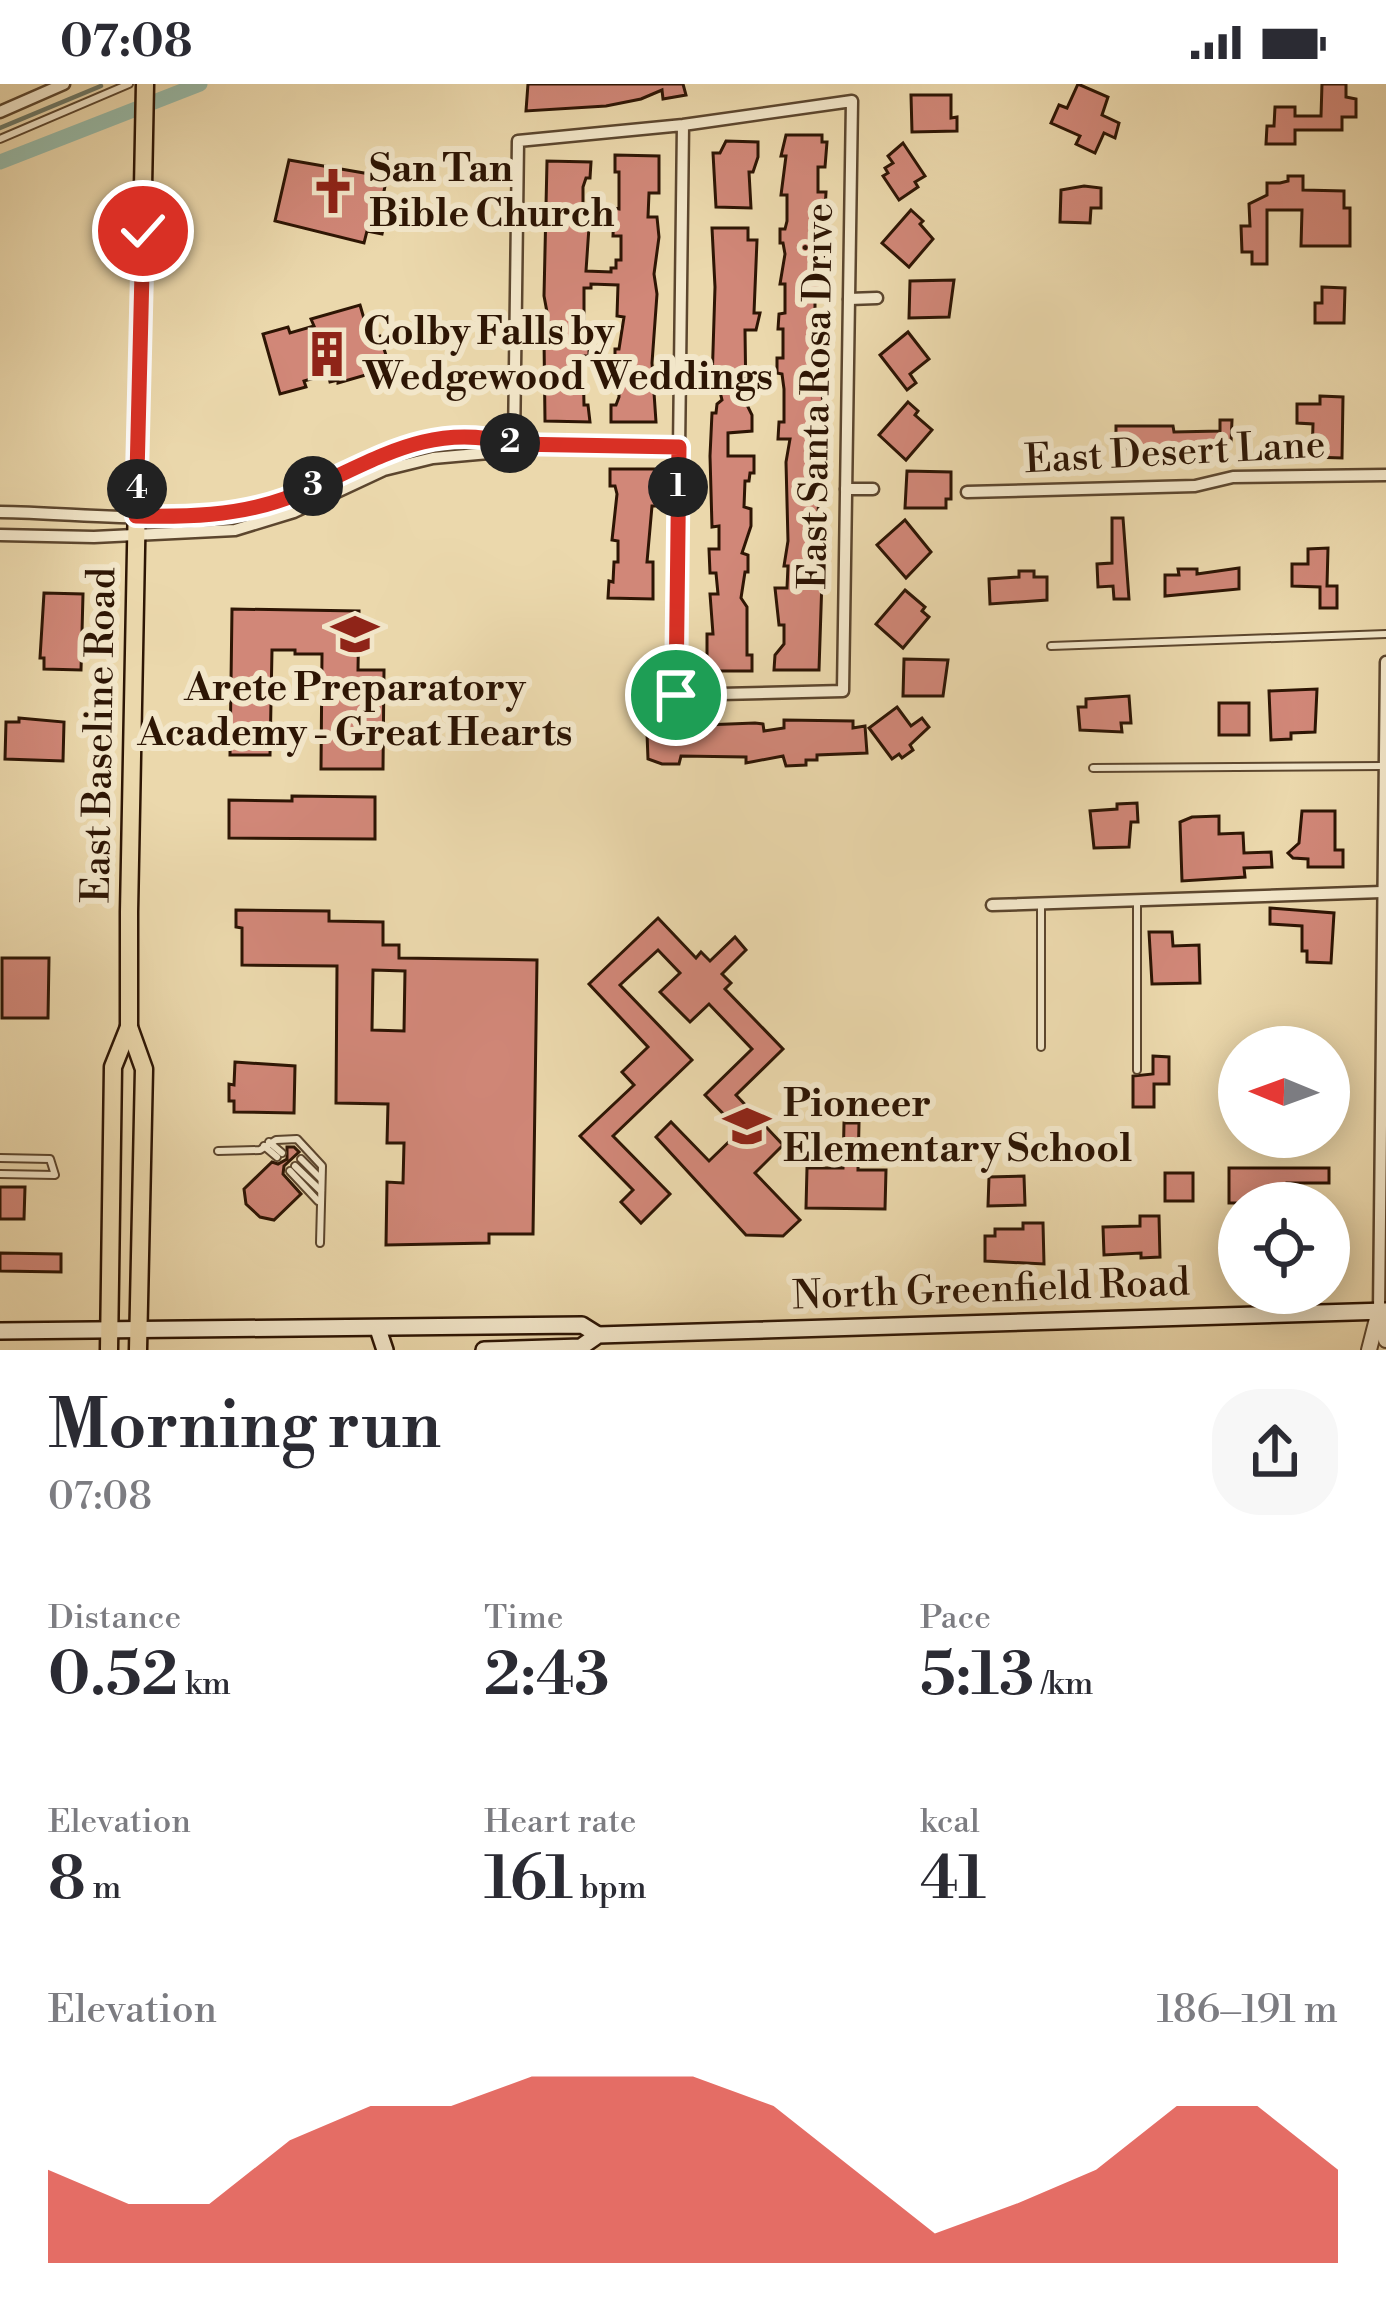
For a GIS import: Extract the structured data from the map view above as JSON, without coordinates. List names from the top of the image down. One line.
{"streets":{"main road":["East Baseline Road","North Greenfield Road"],"street":["East Santa Rosa Drive","East Desert Lane"]},"crossings":[["East Baseline Road","North Greenfield Road"]],"places":{"church":["San Tan Bible Church"],"building":["Colby Falls by Wedgewood Weddings"],"school or university":["Arete Preparatory Academy - Great Hearts","Pioneer Elementary School"]},"north":"left","page":{"status":"07:08","pins":["2","3","1","4"],"heading":["Morning run","07:08"],"stats":[["Distance","0.52 km"],["Time","2:43"],["Pace","5:13 /km"],["Elevation","8 m"],["Heart rate","161 bpm"],["kcal","41"]],"chart":["Elevation","186–191 m"]}}
